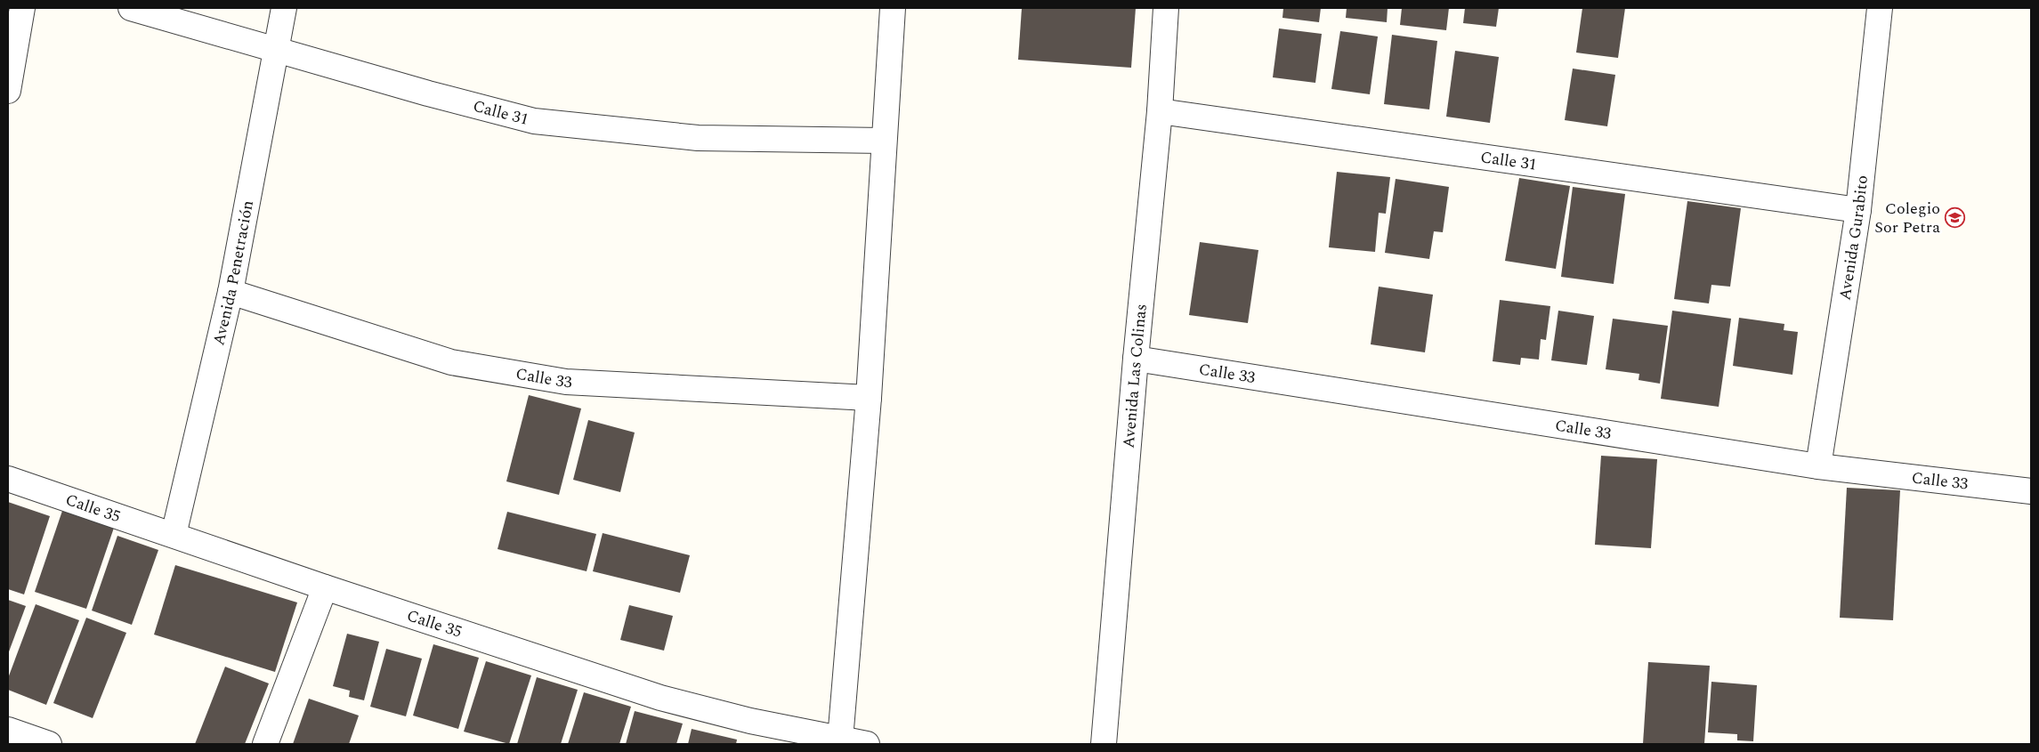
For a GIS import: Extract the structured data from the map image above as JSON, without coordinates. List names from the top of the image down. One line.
{"streets":{"street":["Calle 31","Avenida Gurabito","Avenida Penetración","Calle 33","Avenida Las Colinas","Calle 35"]},"crossings":[["Calle 31","Avenida Gurabito"],["Calle 31","Avenida Penetración"],["Calle 31","Avenida Las Colinas"],["Avenida Gurabito","Calle 33"],["Avenida Penetración","Calle 33"],["Avenida Penetración","Calle 35"],["Calle 33","Avenida Las Colinas"]],"places":{"school or university":["Colegio Sor Petra"]}}
